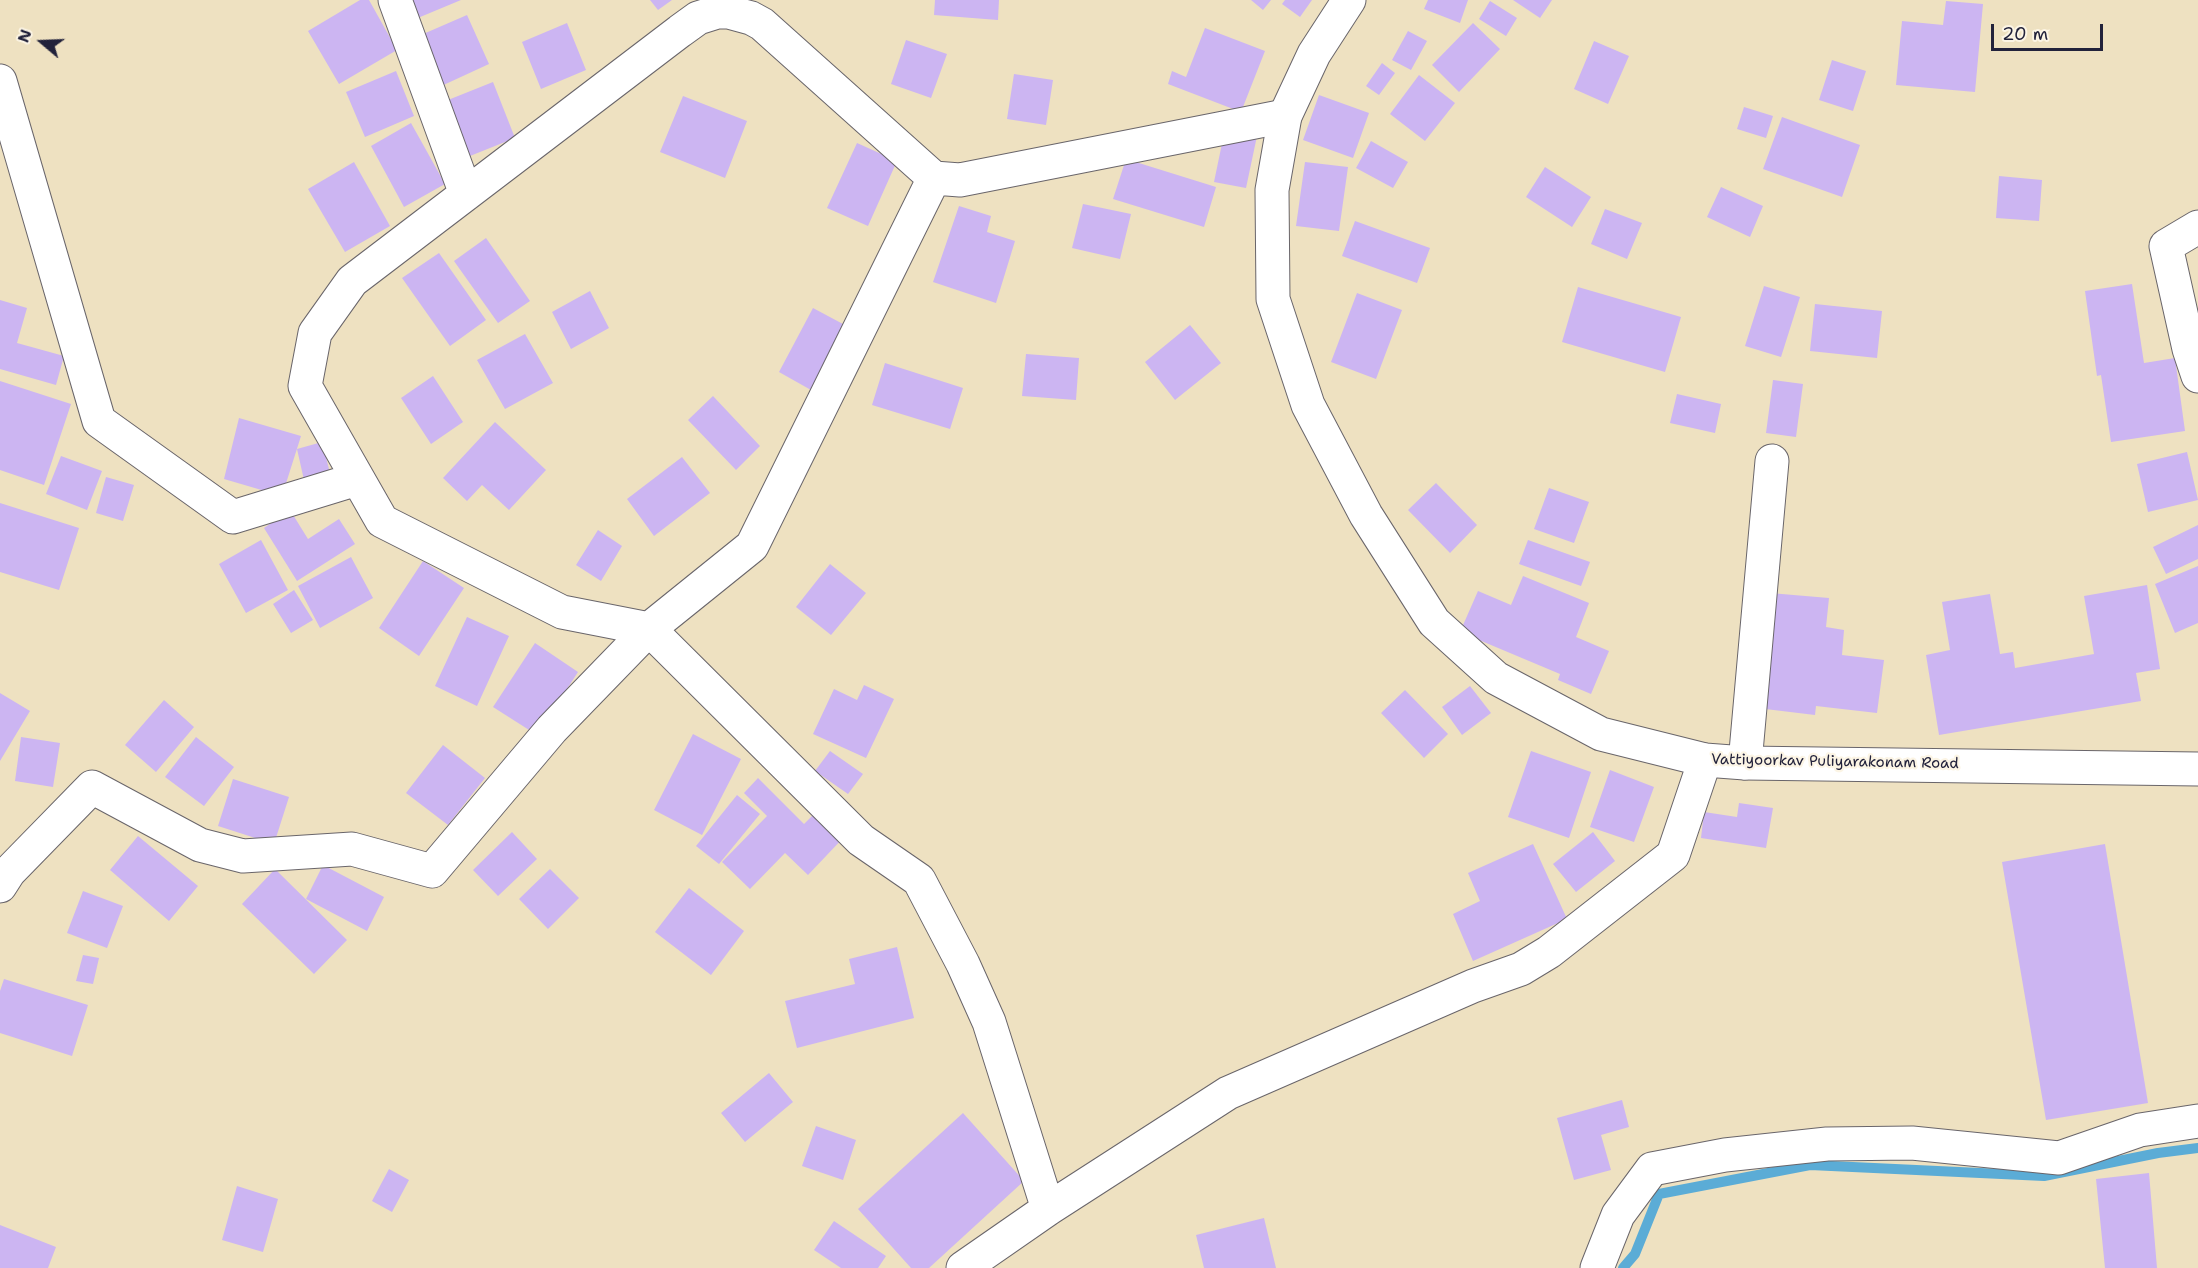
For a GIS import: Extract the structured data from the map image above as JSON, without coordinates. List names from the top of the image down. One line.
{"streets":{"street":["Vattiyoorkav Puliyarakonam Road"]},"scale_bar":"20 m","north":"left"}
